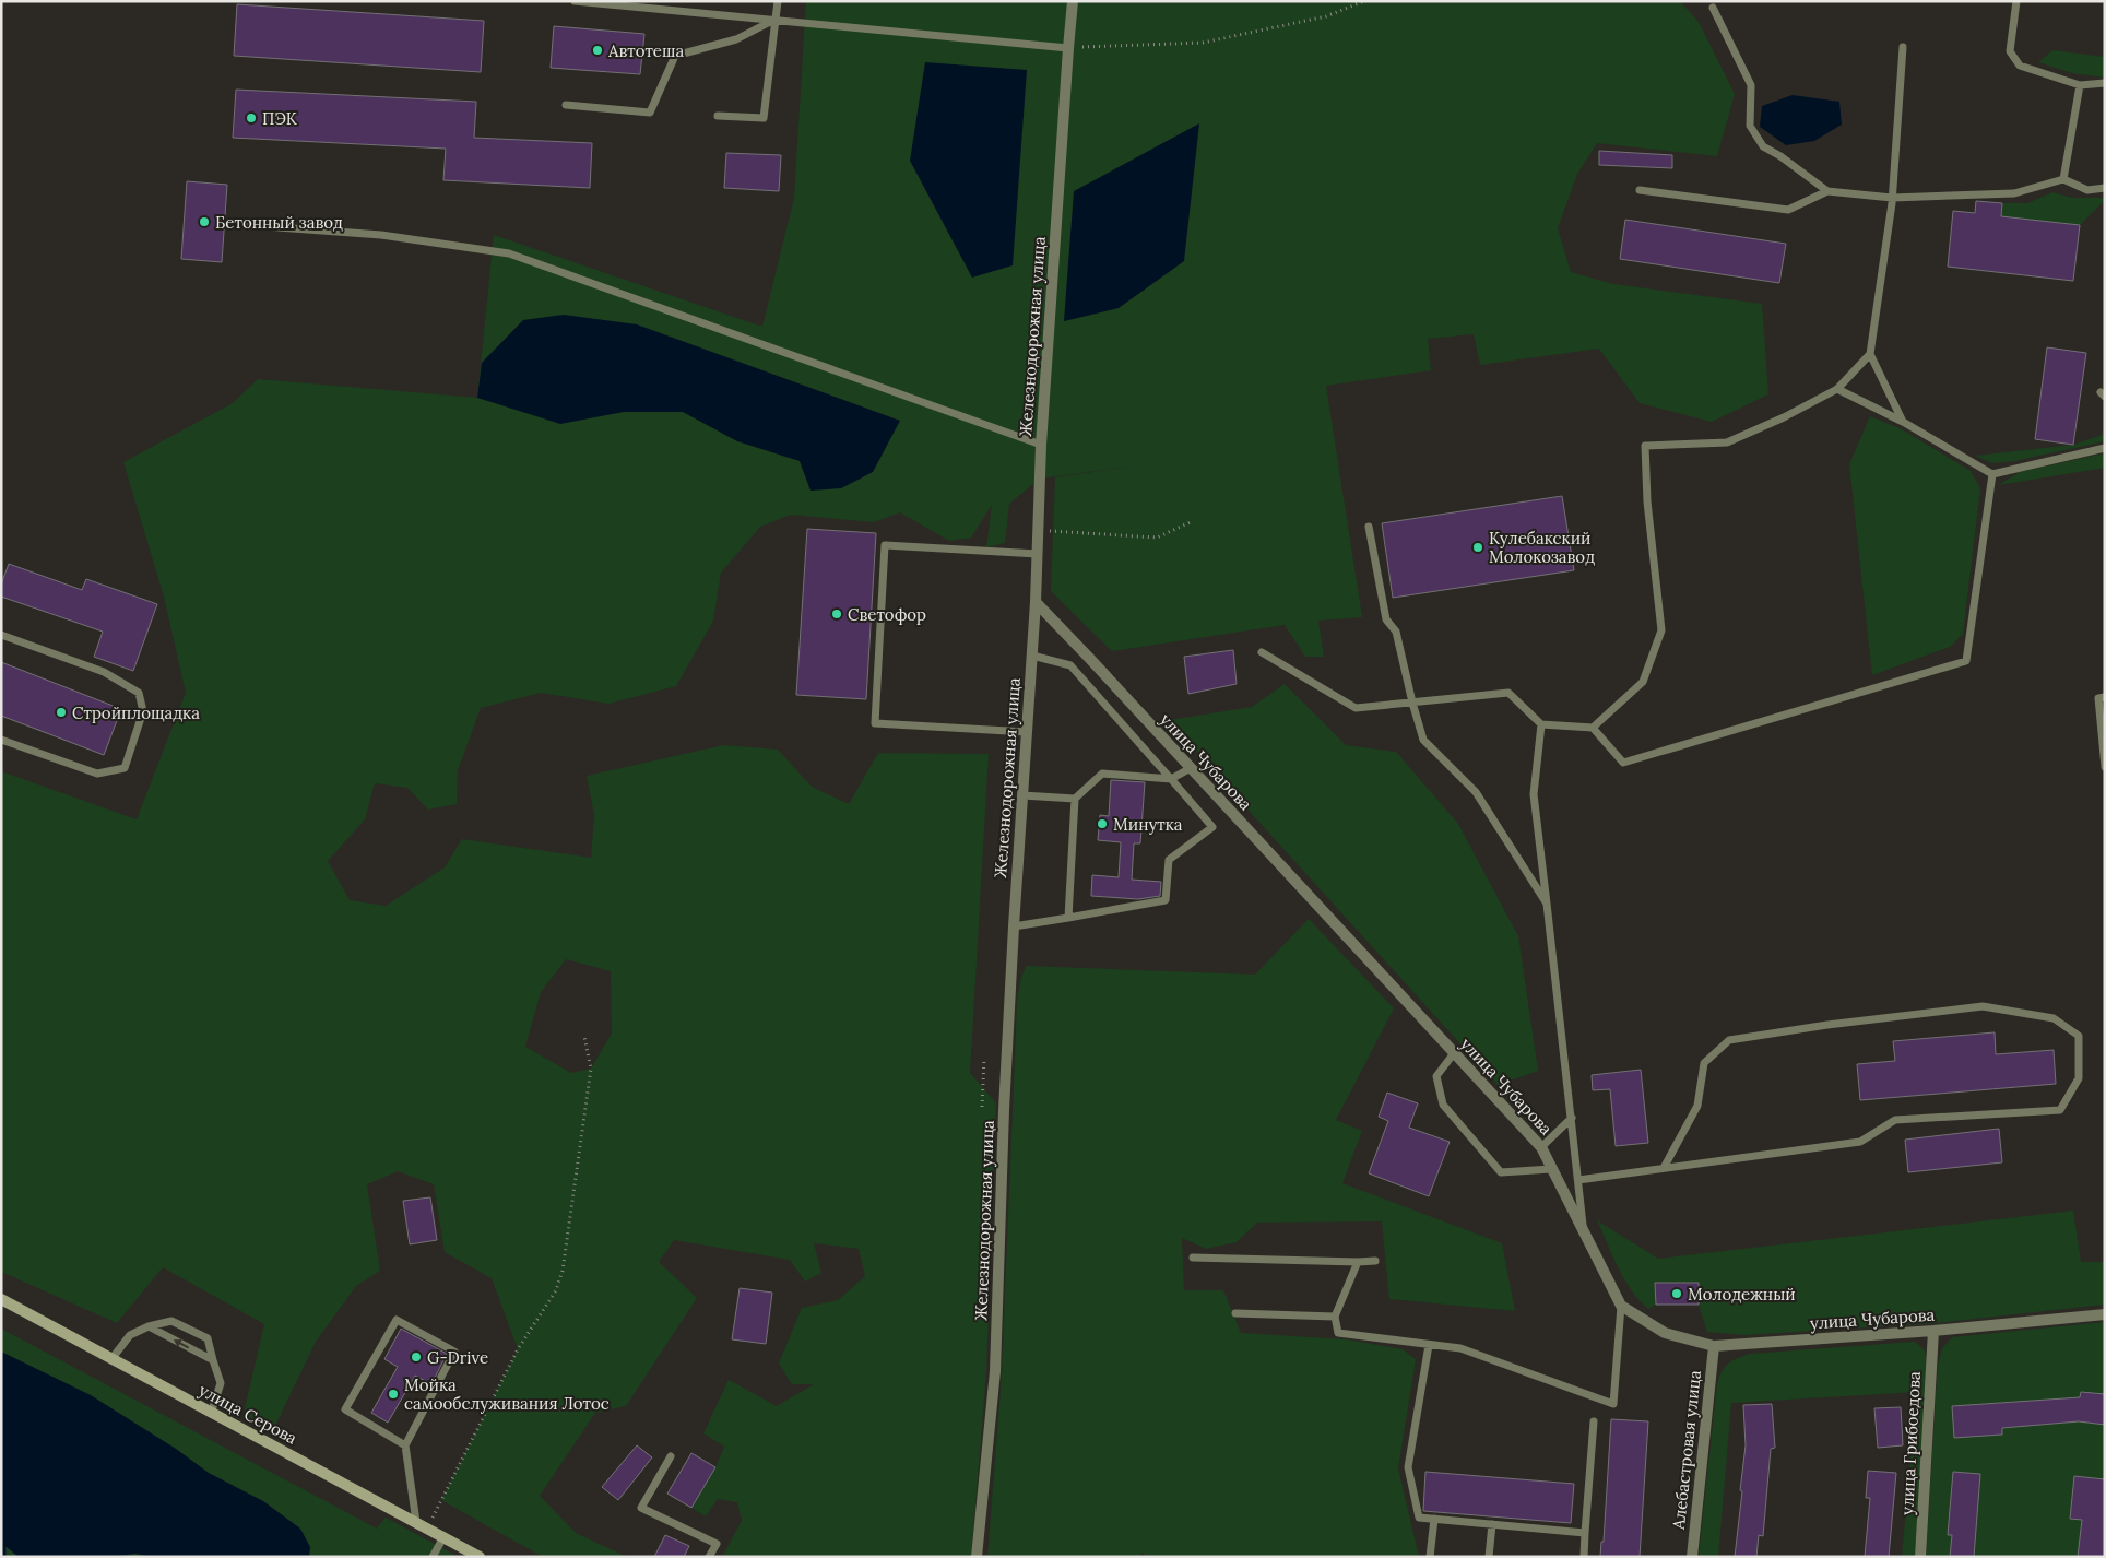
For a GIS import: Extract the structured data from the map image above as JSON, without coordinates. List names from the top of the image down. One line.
{"streets":{"main road":["улица Серова"],"street":["Железнодорожная улица","улица Чубарова","улица Грибоедова","Алебастровая улица"]},"crossings":[["Железнодорожная улица","улица Чубарова"],["улица Чубарова","улица Грибоедова"],["улица Чубарова","Алебастровая улица"]],"places":["Автотеша","ПЭК","Бетонный завод","Кулебакский Молокозавод","Светофор","Стройплощадка","Минутка","Молодежный","G-Drive","Мойка самообслуживания Лотос"]}
